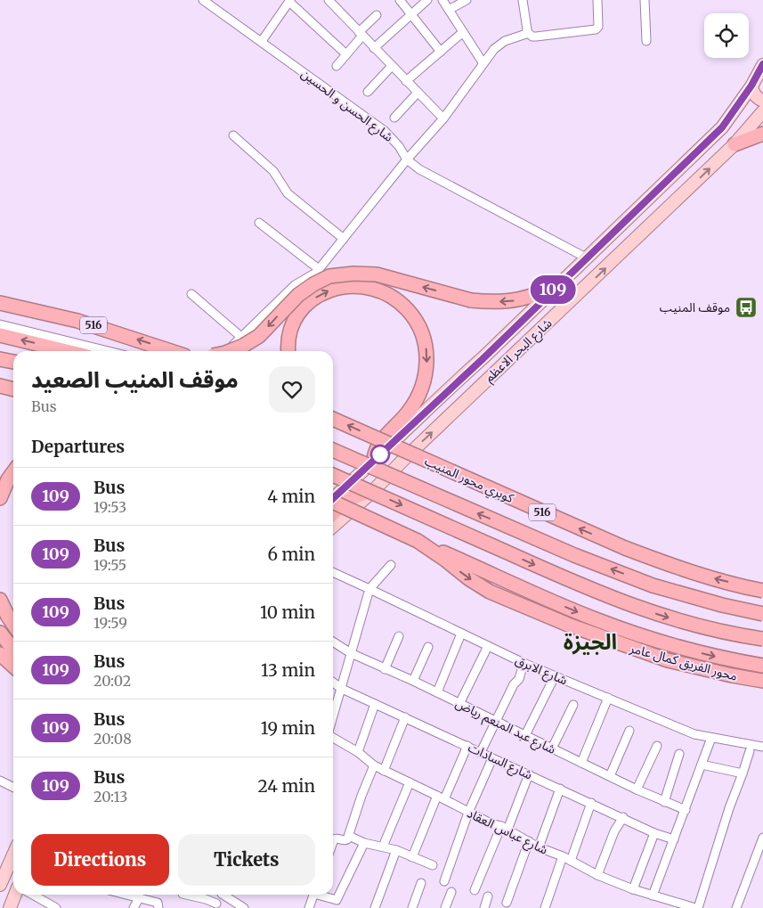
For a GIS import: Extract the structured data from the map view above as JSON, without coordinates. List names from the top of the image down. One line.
{"streets":{"highway":["516","كوبري محور المنيب","محور الفريق كمال عامر"],"main road":["شارع البحر الاعظم"],"street":["شارع الحسن و الحسين","شارع الابرق","شارع عبد المنعم رياض","شارع السادات","شارع عباس العقاد"]},"crossings":[["شارع الحسن و الحسين","شارع البحر الاعظم"]],"districts":["الجيزة"],"places":{"bus stop":["موقف المنيب"]},"lines":["bus line 109"],"page":{"on_map":"109","heading":[["موقف المنيب الصعيد","Bus"],"Departures"],"list":[{"mark":"109","name":"Bus","note":"19:53","value":"4 min"},{"mark":"109","name":"Bus","note":"19:55","value":"6 min"},{"mark":"109","name":"Bus","note":"19:59","value":"10 min"},{"mark":"109","name":"Bus","note":"20:02","value":"13 min"},{"mark":"109","name":"Bus","note":"20:08","value":"19 min"},{"mark":"109","name":"Bus","note":"20:13","value":"24 min"}],"buttons":["Directions","Tickets"]}}
